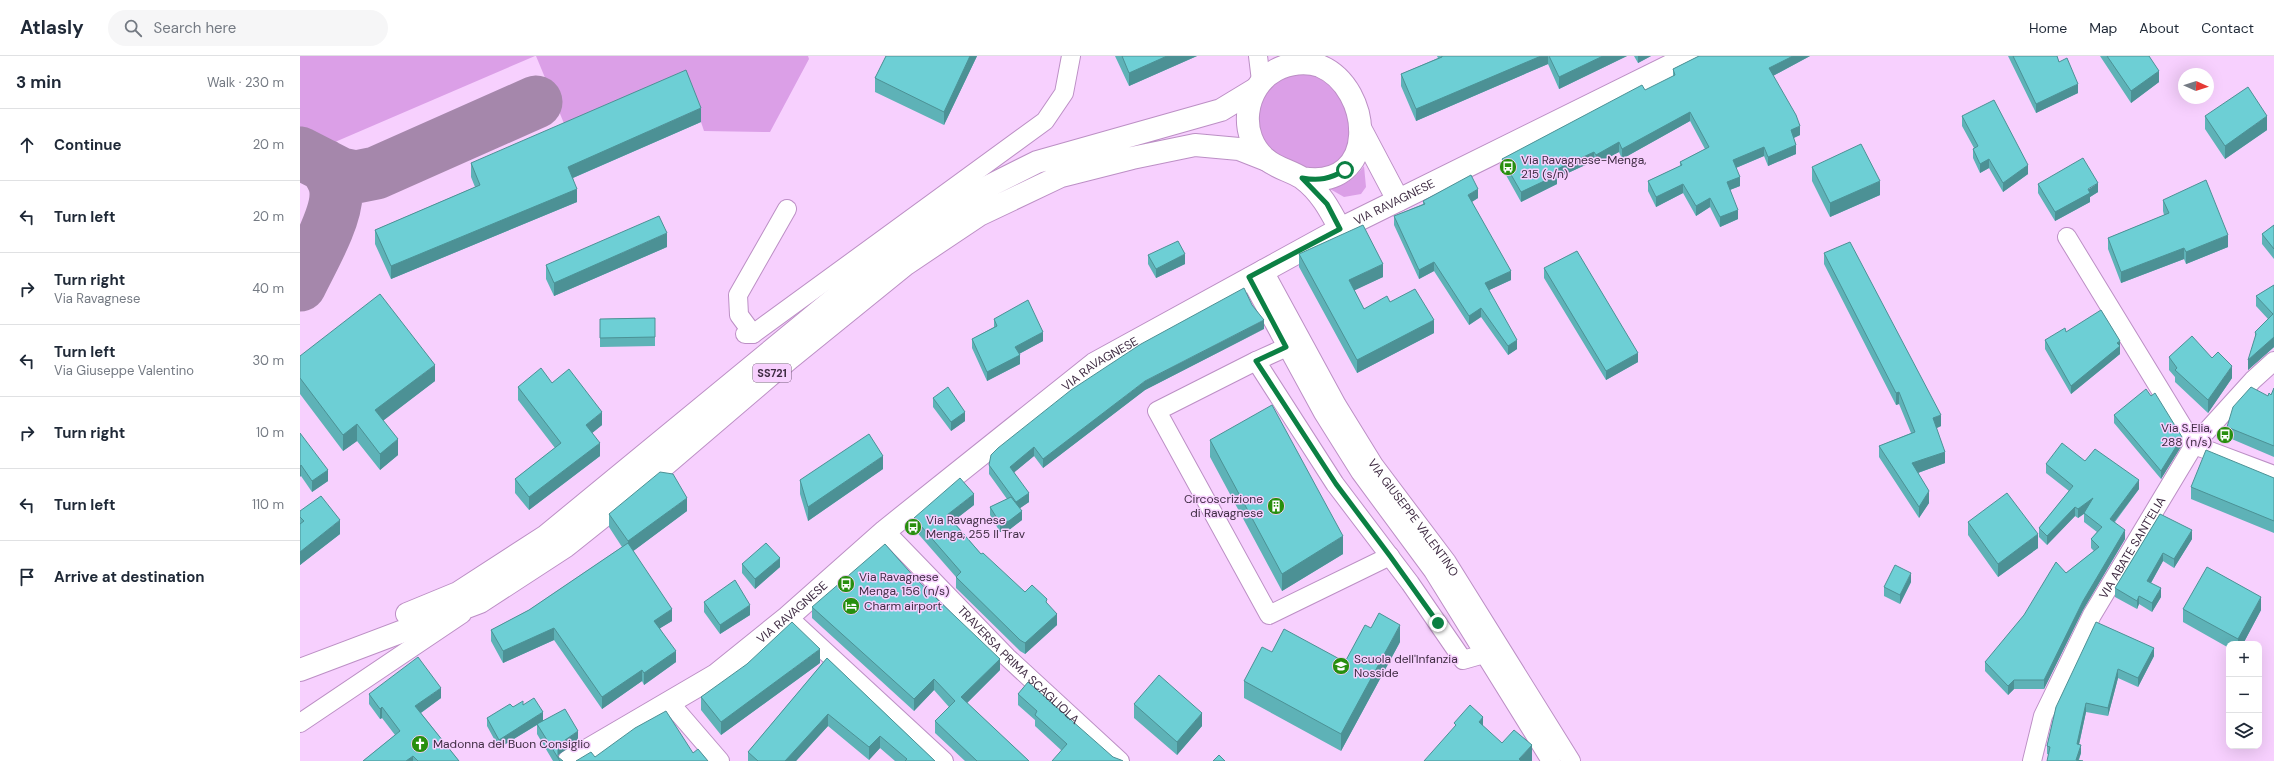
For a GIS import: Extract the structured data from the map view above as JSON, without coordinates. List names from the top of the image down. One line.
{"streets":{"main road":["VIA RAVAGNESE","SS721"],"street":["VIA GIUSEPPE VALENTINO","VIA ABATE SANT'ELIA","TRAVERSA PRIMA SCAGLIOLA"]},"crossings":[["VIA RAVAGNESE","VIA GIUSEPPE VALENTINO"],["VIA RAVAGNESE","TRAVERSA PRIMA SCAGLIOLA"]],"places":{"bus stop":["Via Ravagnese-Menga, 215 (s/n)","Via S.Elia, 288 (n/s)","Via Ravagnese Menga, 255 II Trav","Via Ravagnese Menga, 156 (n/s)"],"building":["Circoscrizione di Ravagnese"],"hotel":["Charm airport"],"school or university":["Scuola dell'Infanzia Nosside"],"church":["Madonna del Buon Consiglio"]},"north":"right","page":{"header":"Atlasly","search":"Search here","nav":["Home","Map","About","Contact"],"heading":["3 min","Walk · 230 m"],"list":[["Continue","20 m"],["Turn left","20 m"],["Turn right","Via Ravagnese","40 m"],["Turn left","Via Giuseppe Valentino","30 m"],["Turn right","10 m"],["Turn left","110 m"],"Arrive at destination"],"map_buttons":["+","−"]}}
